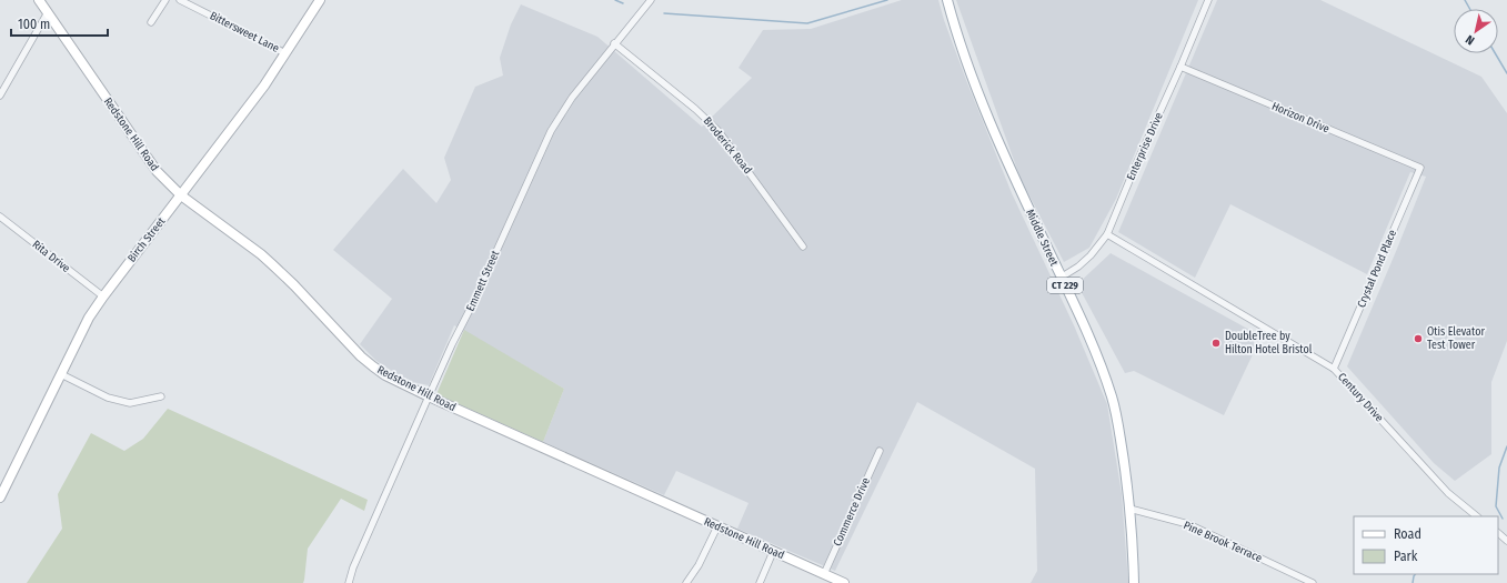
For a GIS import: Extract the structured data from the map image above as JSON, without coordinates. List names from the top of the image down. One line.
{"streets":{"main road":["Redstone Hill Road","Middle Street","Birch Street","CT 229"],"street":["Bittersweet Lane","Horizon Drive","Broderick Road","Enterprise Drive","Rita Drive","Crystal Pond Place","Emmett Street","Century Drive","Commerce Drive","Pine Brook Terrace"]},"crossings":[["Bittersweet Lane","Birch Street"],["Horizon Drive","Enterprise Drive"],["Horizon Drive","Crystal Pond Place"],["Redstone Hill Road","Birch Street"],["Redstone Hill Road","Emmett Street"],["Redstone Hill Road","Commerce Drive"],["Broderick Road","Emmett Street"],["Enterprise Drive","Middle Street"],["Enterprise Drive","Century Drive"],["Middle Street","Pine Brook Terrace"],["Birch Street","Rita Drive"],["Crystal Pond Place","Century Drive"]],"places":["Otis Elevator Test Tower","DoubleTree by Hilton Hotel Bristol"],"legend":["Road","Park"],"scale_bar":"100 m","north":"bottom left"}
